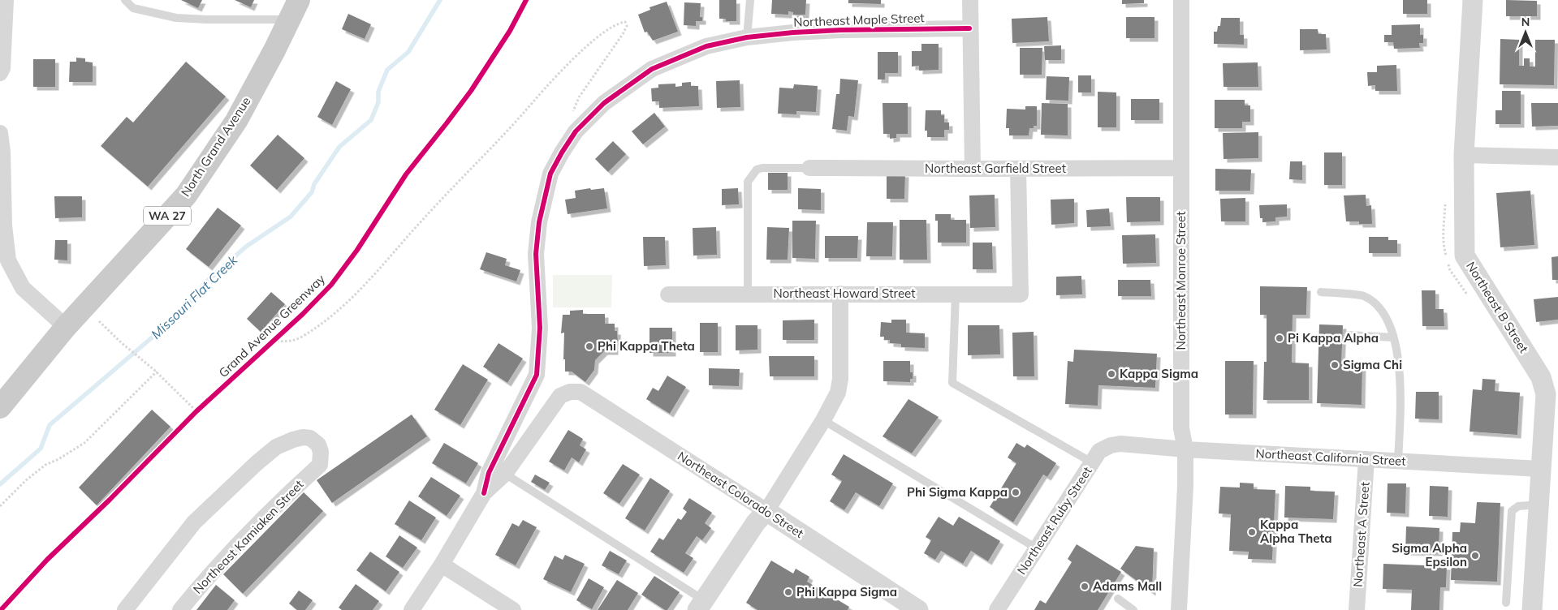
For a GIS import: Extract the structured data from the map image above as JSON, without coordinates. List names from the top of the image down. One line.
{"streets":{"main road":["North Grand Avenue","WA 27"],"street":["Northeast Maple Street","Northeast Garfield Street","Northeast Monroe Street","Northeast Howard Street","Northeast B Street","Northeast California Street","Northeast Colorado Street","Northeast Ruby Street","Northeast A Street","Northeast Kamiaken Street"],"cycle path":["Grand Avenue Greenway"]},"crossings":[["Northeast Maple Street","Northeast Colorado Street"],["Northeast Garfield Street","Northeast Monroe Street"],["Northeast Garfield Street","Northeast Howard Street"],["Northeast Monroe Street","Northeast California Street"],["Northeast B Street","Northeast California Street"],["Northeast California Street","Northeast Ruby Street"],["Northeast California Street","Northeast A Street"]],"water":["Missouri Flat Creek"],"places":["Pi Kappa Alpha","Phi Kappa Theta","Sigma Chi","Kappa Sigma","Phi Sigma Kappa","Kappa Alpha Theta","Sigma Alpha Epsilon","Adams Mall","Phi Kappa Sigma"],"north":"top"}
